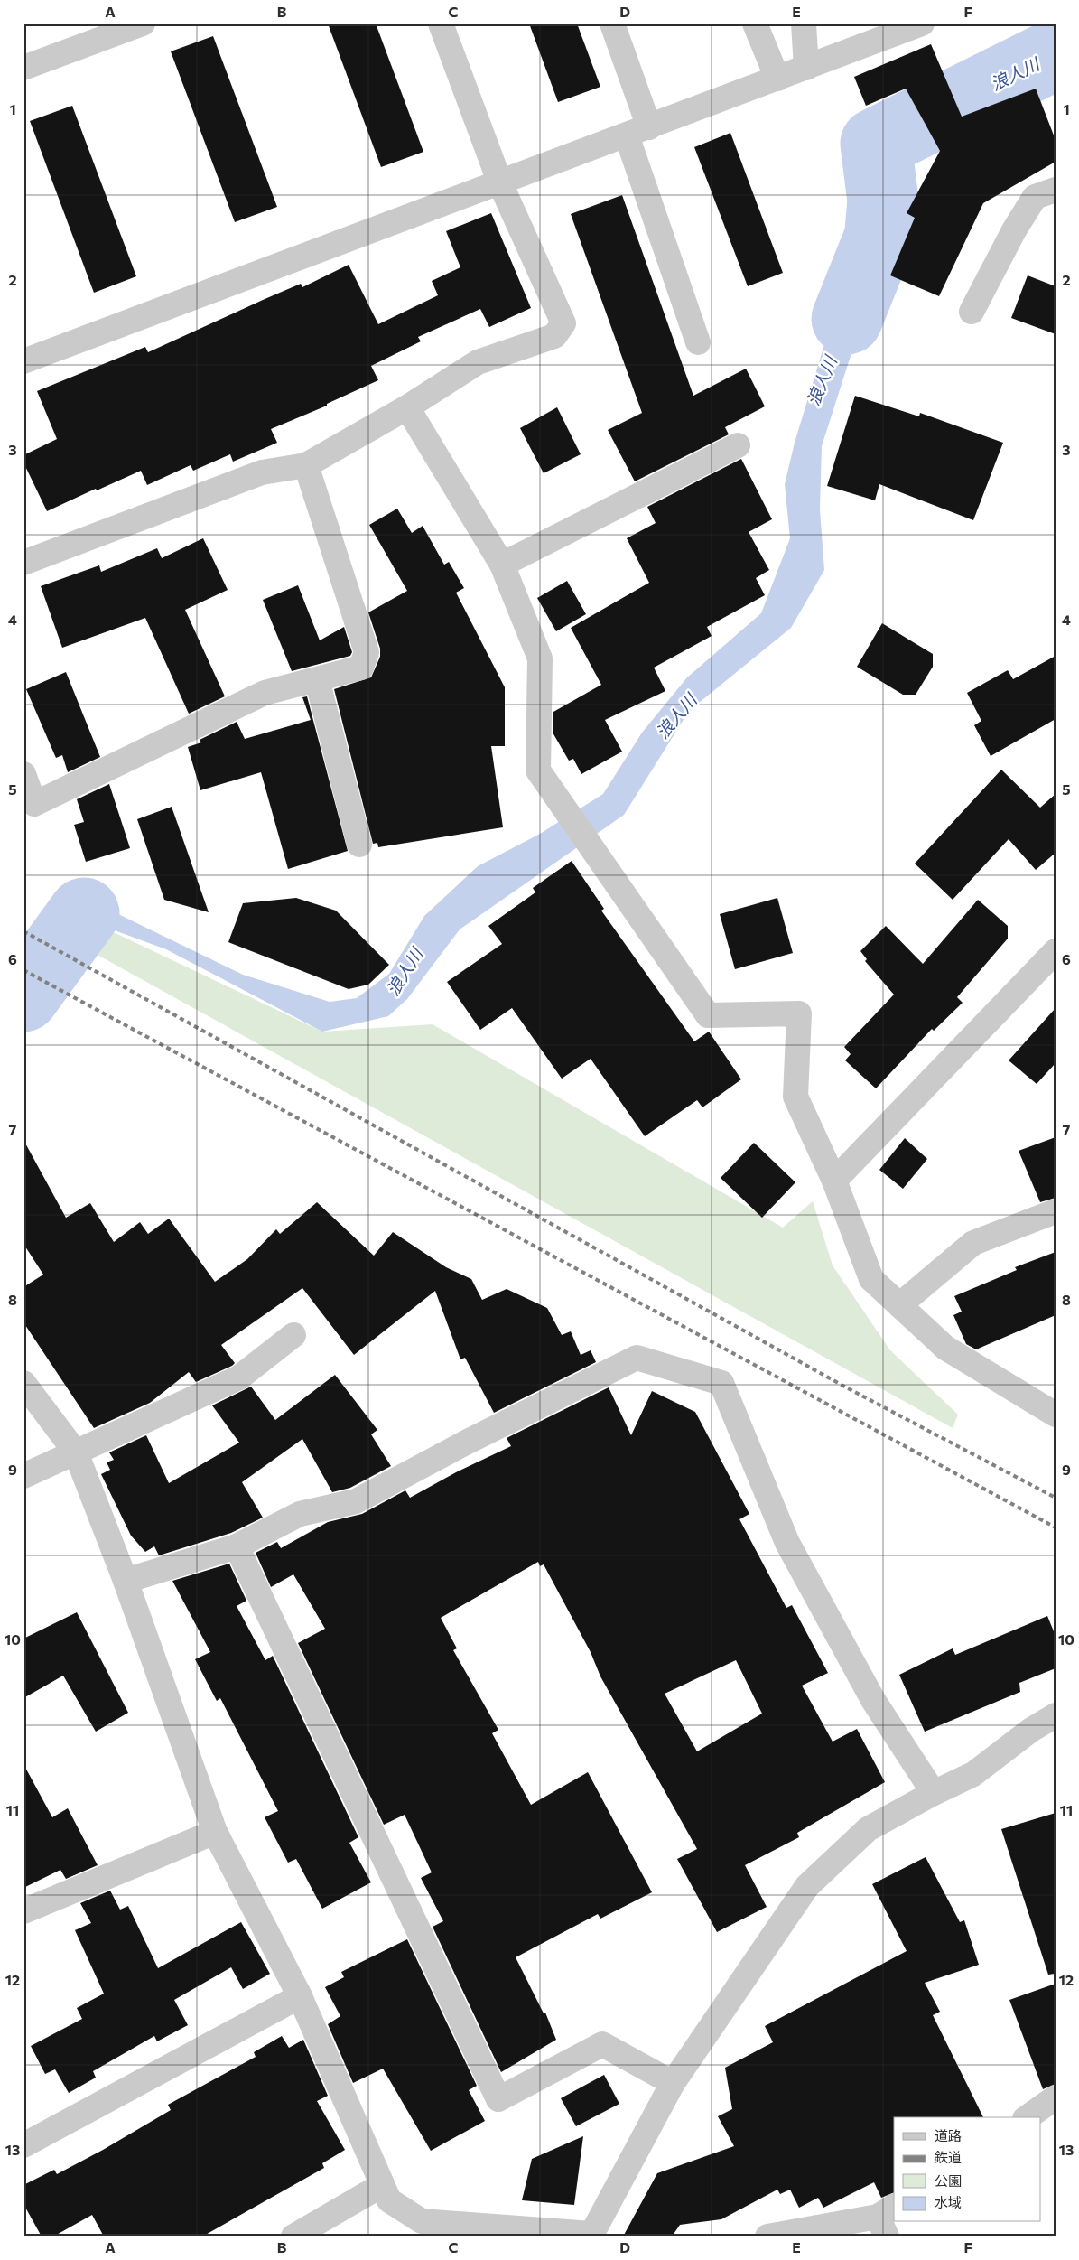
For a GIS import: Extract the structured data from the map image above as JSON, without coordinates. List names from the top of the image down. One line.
{"water":["浪人川"],"legend":["道路","鉄道","公園","水域"],"grid":{"columns":["A","B","C","D","E","F"],"rows":["1","2","3","4","5","6","7","8","9","10","11","12","13"]}}
